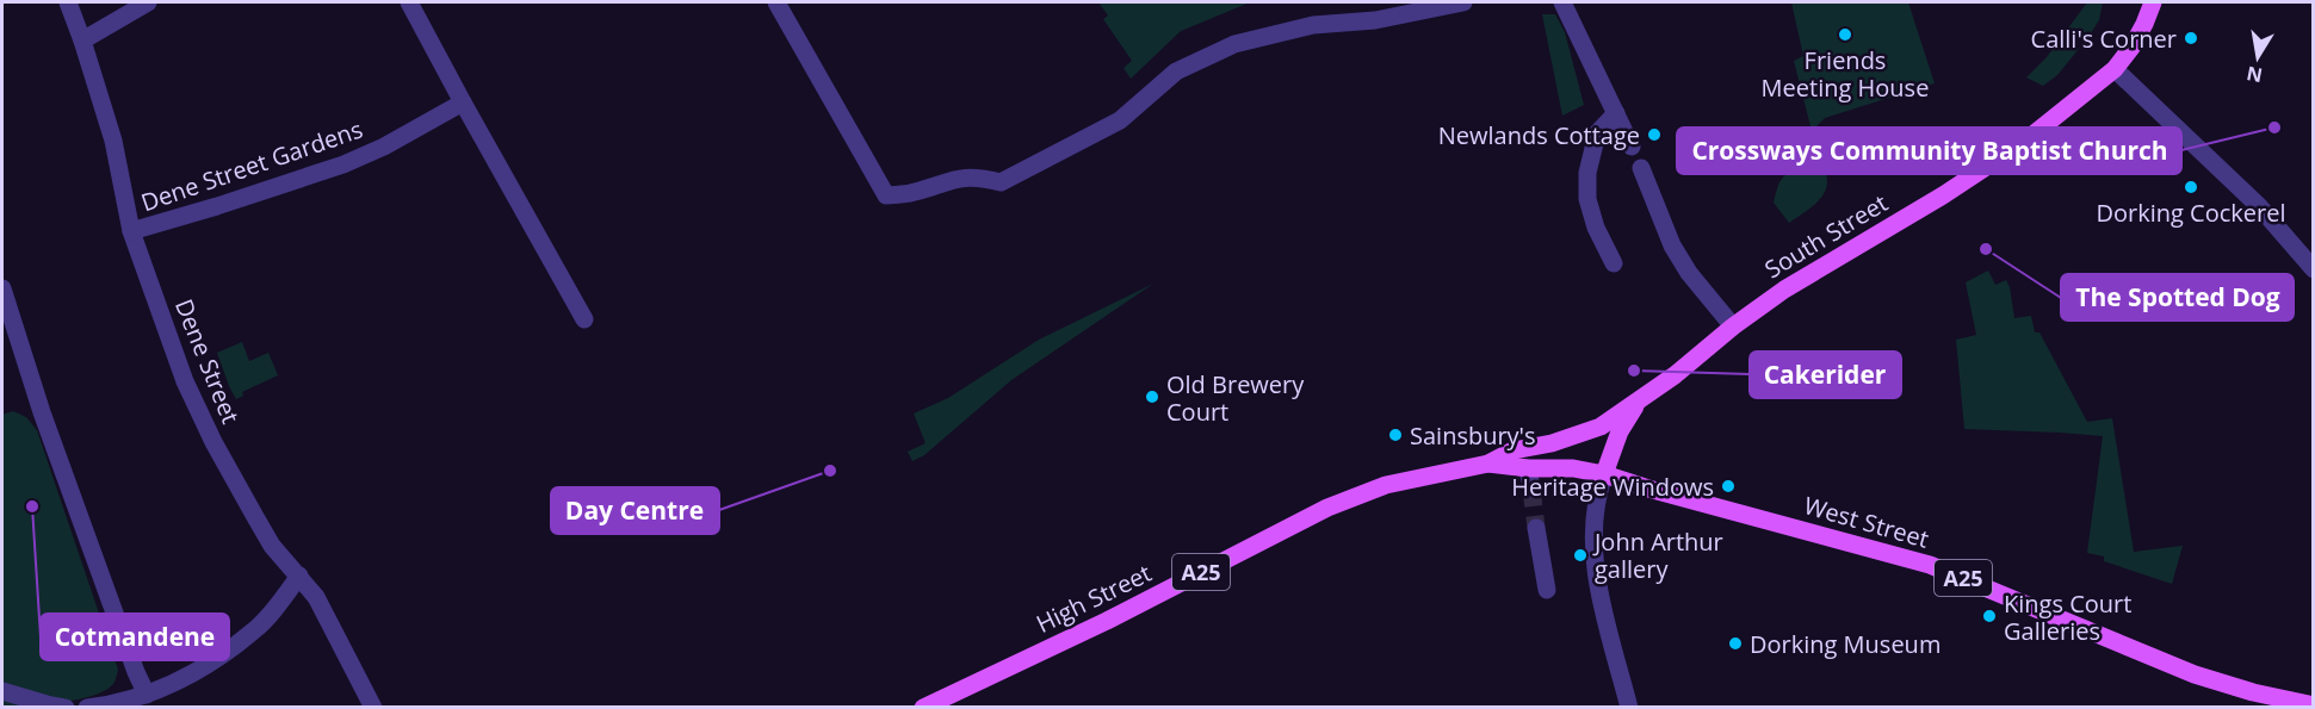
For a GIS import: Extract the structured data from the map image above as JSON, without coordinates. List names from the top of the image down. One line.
{"streets":{"main road":["South Street","West Street","A25","High Street"],"street":["Dene Street Gardens","Dene Street"]},"crossings":[["Dene Street Gardens","Dene Street"],["South Street","West Street"],["South Street","A25"],["South Street","High Street"],["West Street","A25"],["West Street","High Street"]],"places":["Friends Meeting House","Calli's Corner","Crossways Community Baptist Church","Newlands Cottage","Dorking Cockerel","The Spotted Dog","Cakerider","Old Brewery Court","Sainsbury's","Day Centre","Heritage Windows","Cotmandene","John Arthur gallery","Kings Court Galleries","Dorking Museum"],"north":"bottom"}
